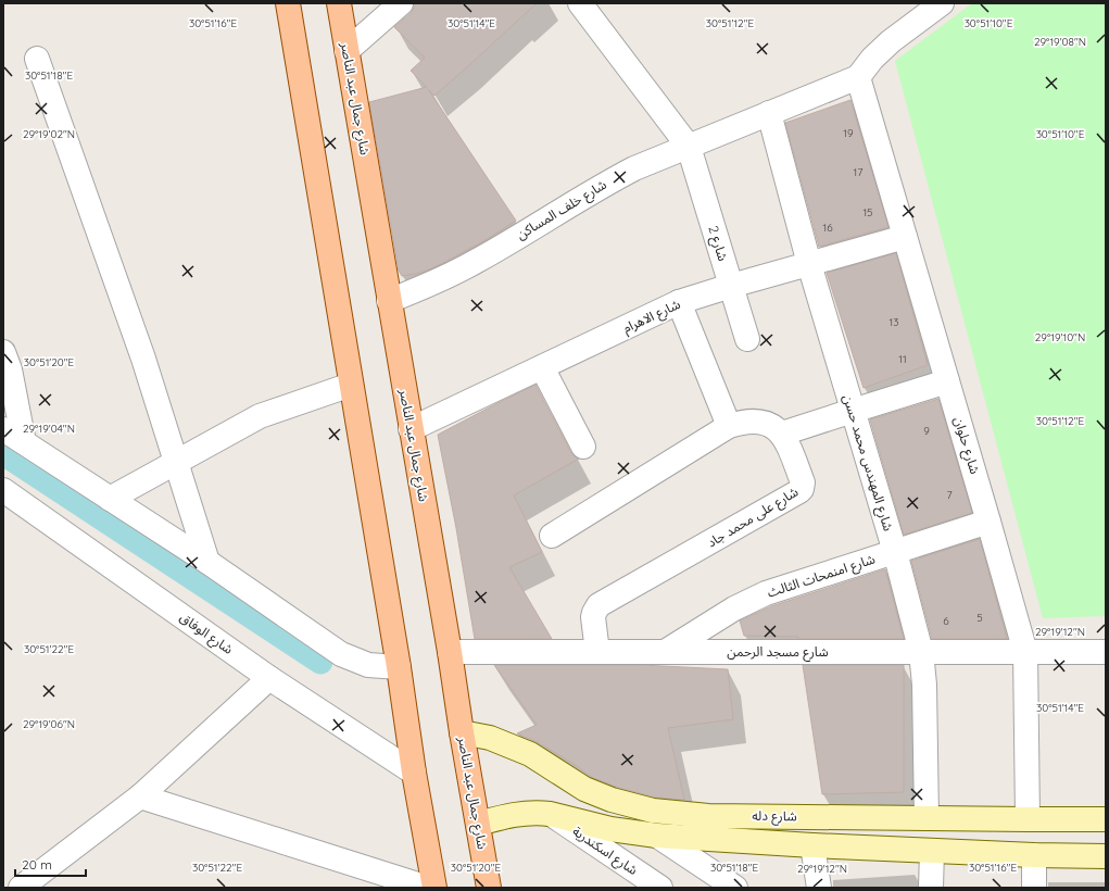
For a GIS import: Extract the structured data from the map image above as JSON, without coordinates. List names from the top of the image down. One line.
{"streets":{"main road":["شارع جمال عبد الناصر","شارع دله"],"street":["شارع خلف المساكن","شارع 2","شارع الاهرام","شارع حلوان","شارع المهندس محمد حسن","شارع على محمد جاد","شارع امنمحات الثالث","شارع الوفاق","شارع مسجد الرحمن","شارع اسكندرية"]},"crossings":[["شارع جمال عبد الناصر","شارع خلف المساكن"],["شارع جمال عبد الناصر","شارع الاهرام"],["شارع جمال عبد الناصر","شارع مسجد الرحمن"],["شارع جمال عبد الناصر","شارع دله"],["شارع خلف المساكن","شارع 2"],["شارع خلف المساكن","شارع حلوان"],["شارع خلف المساكن","شارع المهندس محمد حسن"],["شارع 2","شارع الاهرام"],["شارع الاهرام","شارع حلوان"],["شارع الاهرام","شارع المهندس محمد حسن"],["شارع حلوان","شارع امنمحات الثالث"],["شارع حلوان","شارع مسجد الرحمن"],["شارع حلوان","شارع دله"],["شارع المهندس محمد حسن","شارع امنمحات الثالث"],["شارع المهندس محمد حسن","شارع مسجد الرحمن"],["شارع المهندس محمد حسن","شارع دله"],["شارع على محمد جاد","شارع مسجد الرحمن"],["شارع امنمحات الثالث","شارع مسجد الرحمن"],["شارع دله","شارع اسكندرية"]],"house_numbers":["19","17","15","16","13","11","9","7","5","6"],"scale_bar":"20 m","coordinates":["30°51'16\"E","30°51'14\"E","30°51'12\"E","30°51'10\"E","29°19'08\"N","30°51'18\"E","29°19'02\"N","29°19'10\"N","30°51'20\"E","29°19'04\"N","29°19'12\"N","30°51'22\"E","29°19'06\"N"]}
